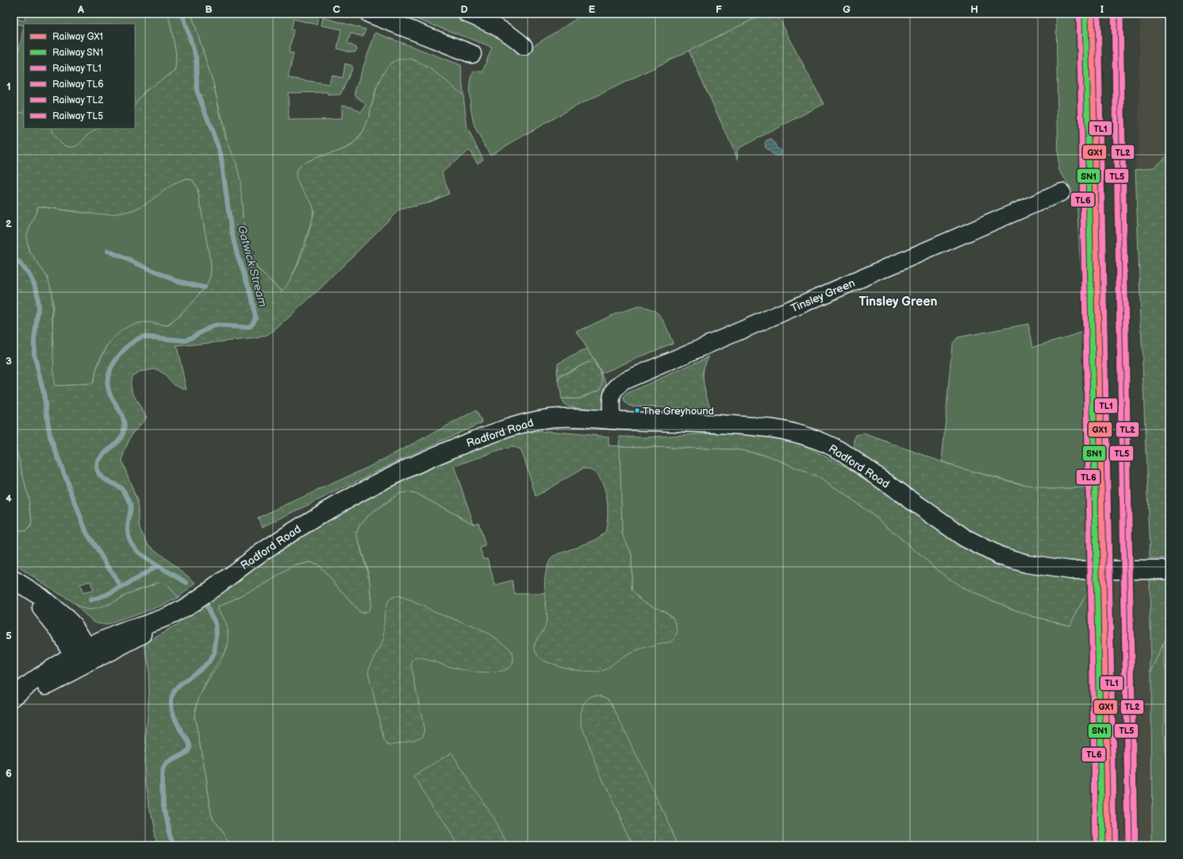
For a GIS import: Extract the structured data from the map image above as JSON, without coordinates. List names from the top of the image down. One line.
{"streets":{"street":["Tinsley Green","Radford Road"]},"crossings":[["Tinsley Green","Radford Road"]],"districts":["Tinsley Green"],"water":["Gatwick Stream"],"places":["The Greyhound"],"lines":["rail line GX1","rail line SN1","rail line TL1","rail line TL6","rail line TL2","rail line TL5"],"legend":["Railway GX1","Railway SN1","Railway TL1","Railway TL6","Railway TL2","Railway TL5"],"grid":{"columns":["A","B","C","D","E","F","G","H","I"],"rows":["1","2","3","4","5","6"]}}
